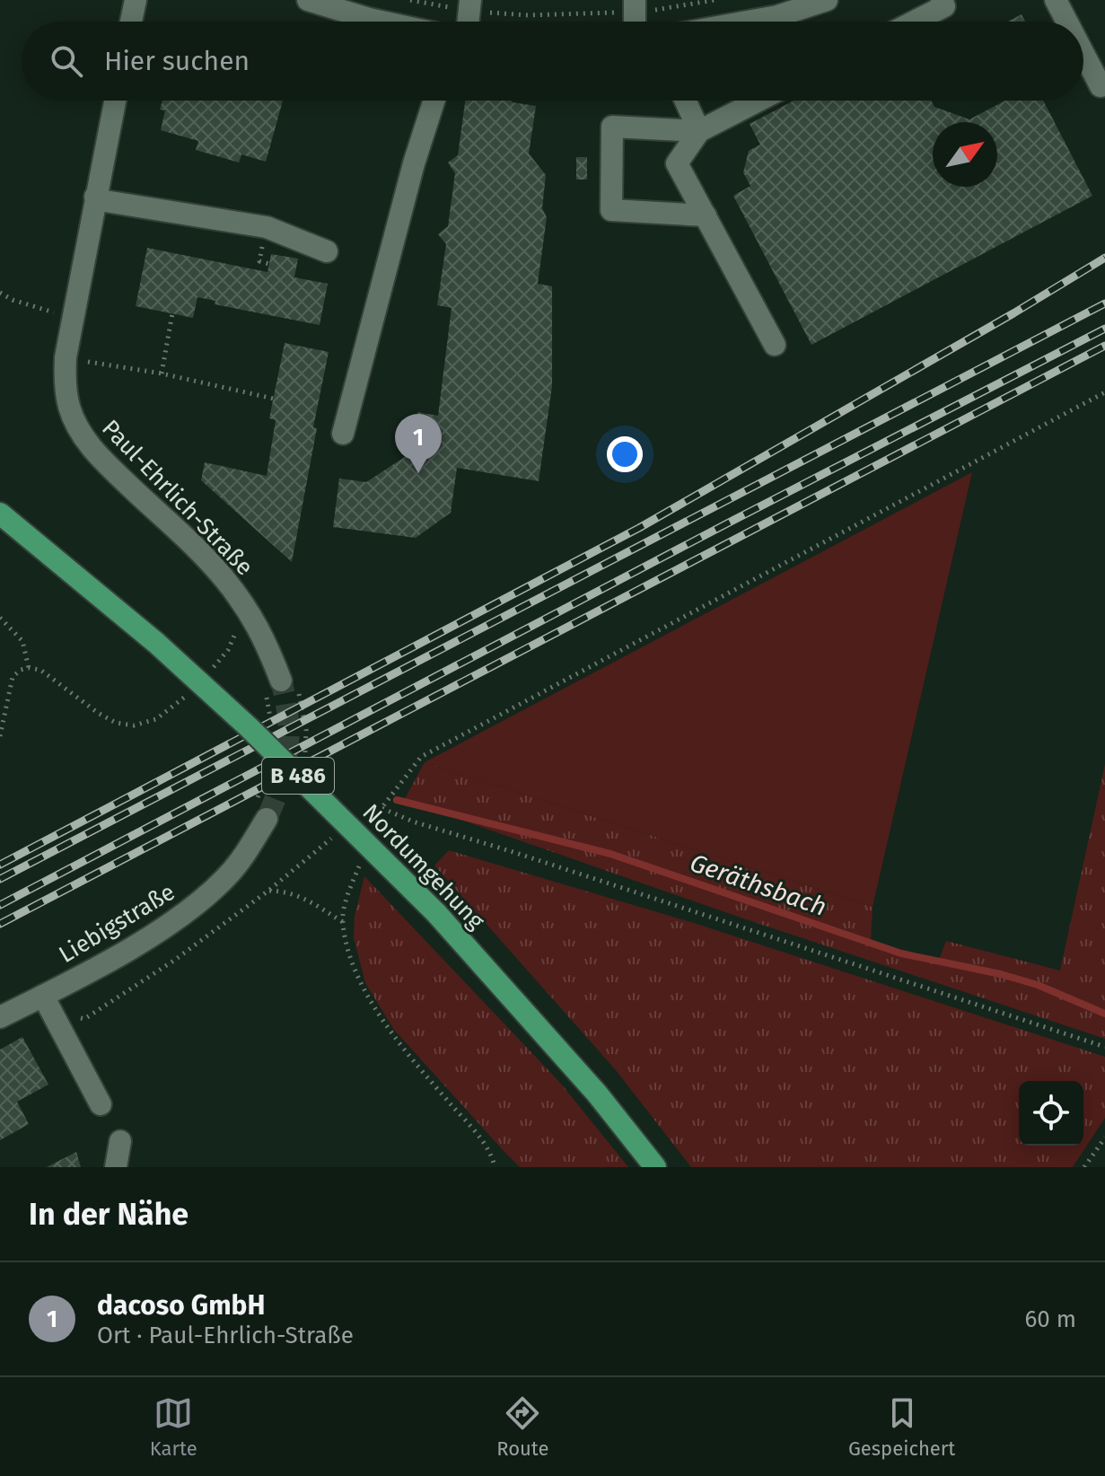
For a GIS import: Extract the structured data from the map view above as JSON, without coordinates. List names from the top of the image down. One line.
{"streets":{"main road":["B 486","Nordumgehung"],"street":["Paul-Ehrlich-Straße","Liebigstraße"]},"water":["Geräthsbach"],"north":"top right","page":{"search":"Hier suchen","pins":"1","heading":"In der Nähe","list":[{"mark":"1","name":"dacoso GmbH","note":"Ort · Paul-Ehrlich-Straße","value":"60 m"}],"nav":["Karte","Route","Gespeichert"]}}
